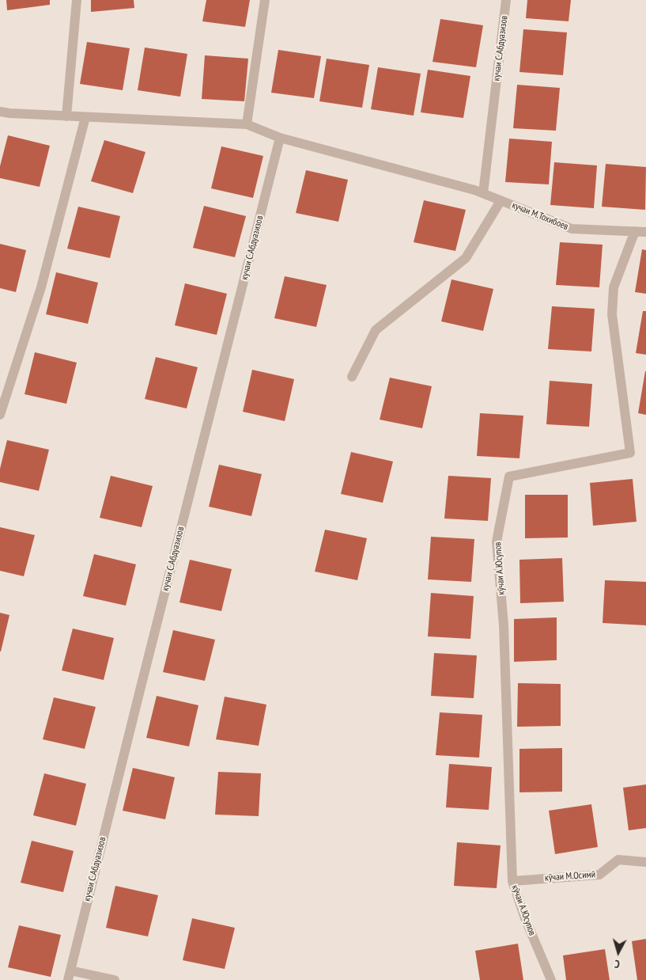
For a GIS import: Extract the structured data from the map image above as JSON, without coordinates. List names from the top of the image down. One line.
{"streets":{"street":["кучаи С.Абдуазизов","кучаи М.Тохибоев","кӯчаи А.Юсупов","кӯчаи М.Осимӣ"]},"crossings":[["кучаи С.Абдуазизов","кучаи М.Тохибоев"],["кучаи М.Тохибоев","кӯчаи А.Юсупов"],["кӯчаи А.Юсупов","кӯчаи М.Осимӣ"]],"north":"bottom"}
